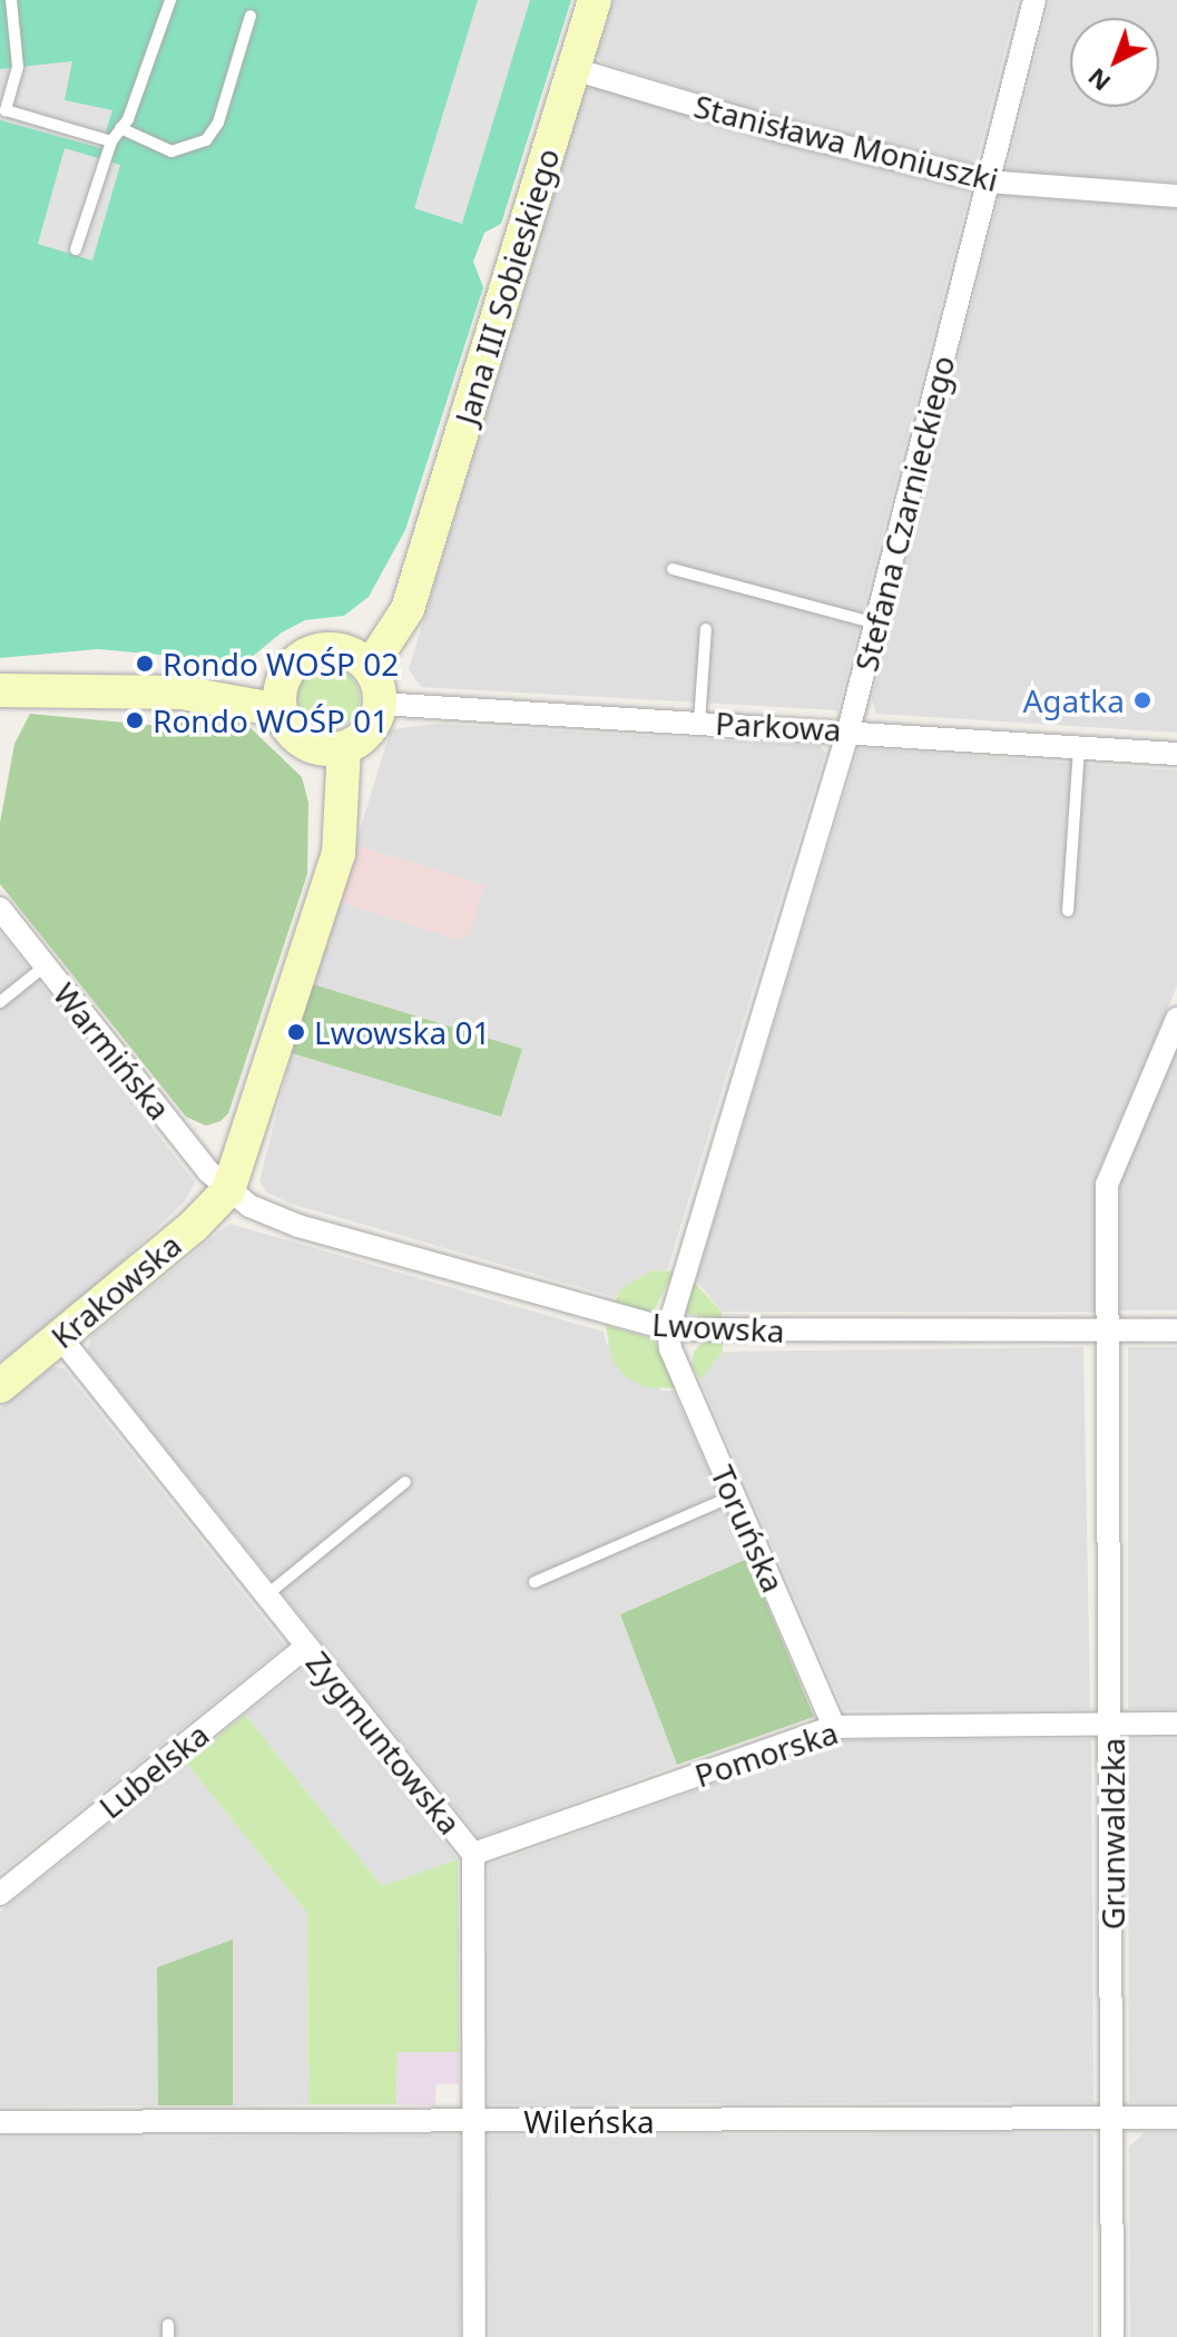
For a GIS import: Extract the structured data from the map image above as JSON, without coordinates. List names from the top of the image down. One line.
{"streets":{"street":["Stanisława Moniuszki","Jana III Sobieskiego","Stefana Czarnieckiego","Parkowa","Warmińska","Krakowska","Lwowska","Toruńska","Zygmuntowska","Pomorska","Lubelska","Grunwaldzka","Wileńska"]},"crossings":[["Stanisława Moniuszki","Jana III Sobieskiego"],["Stanisława Moniuszki","Stefana Czarnieckiego"],["Jana III Sobieskiego","Parkowa"],["Stefana Czarnieckiego","Parkowa"],["Stefana Czarnieckiego","Lwowska"],["Stefana Czarnieckiego","Toruńska"],["Warmińska","Krakowska"],["Warmińska","Lwowska"],["Krakowska","Lwowska"],["Krakowska","Zygmuntowska"],["Lwowska","Toruńska"],["Lwowska","Grunwaldzka"],["Toruńska","Pomorska"],["Zygmuntowska","Pomorska"],["Zygmuntowska","Lubelska"],["Zygmuntowska","Wileńska"],["Pomorska","Grunwaldzka"],["Grunwaldzka","Wileńska"]],"places":["Rondo WOŚP 02","Agatka","Rondo WOŚP 01","Lwowska 01"],"north":"bottom left"}
